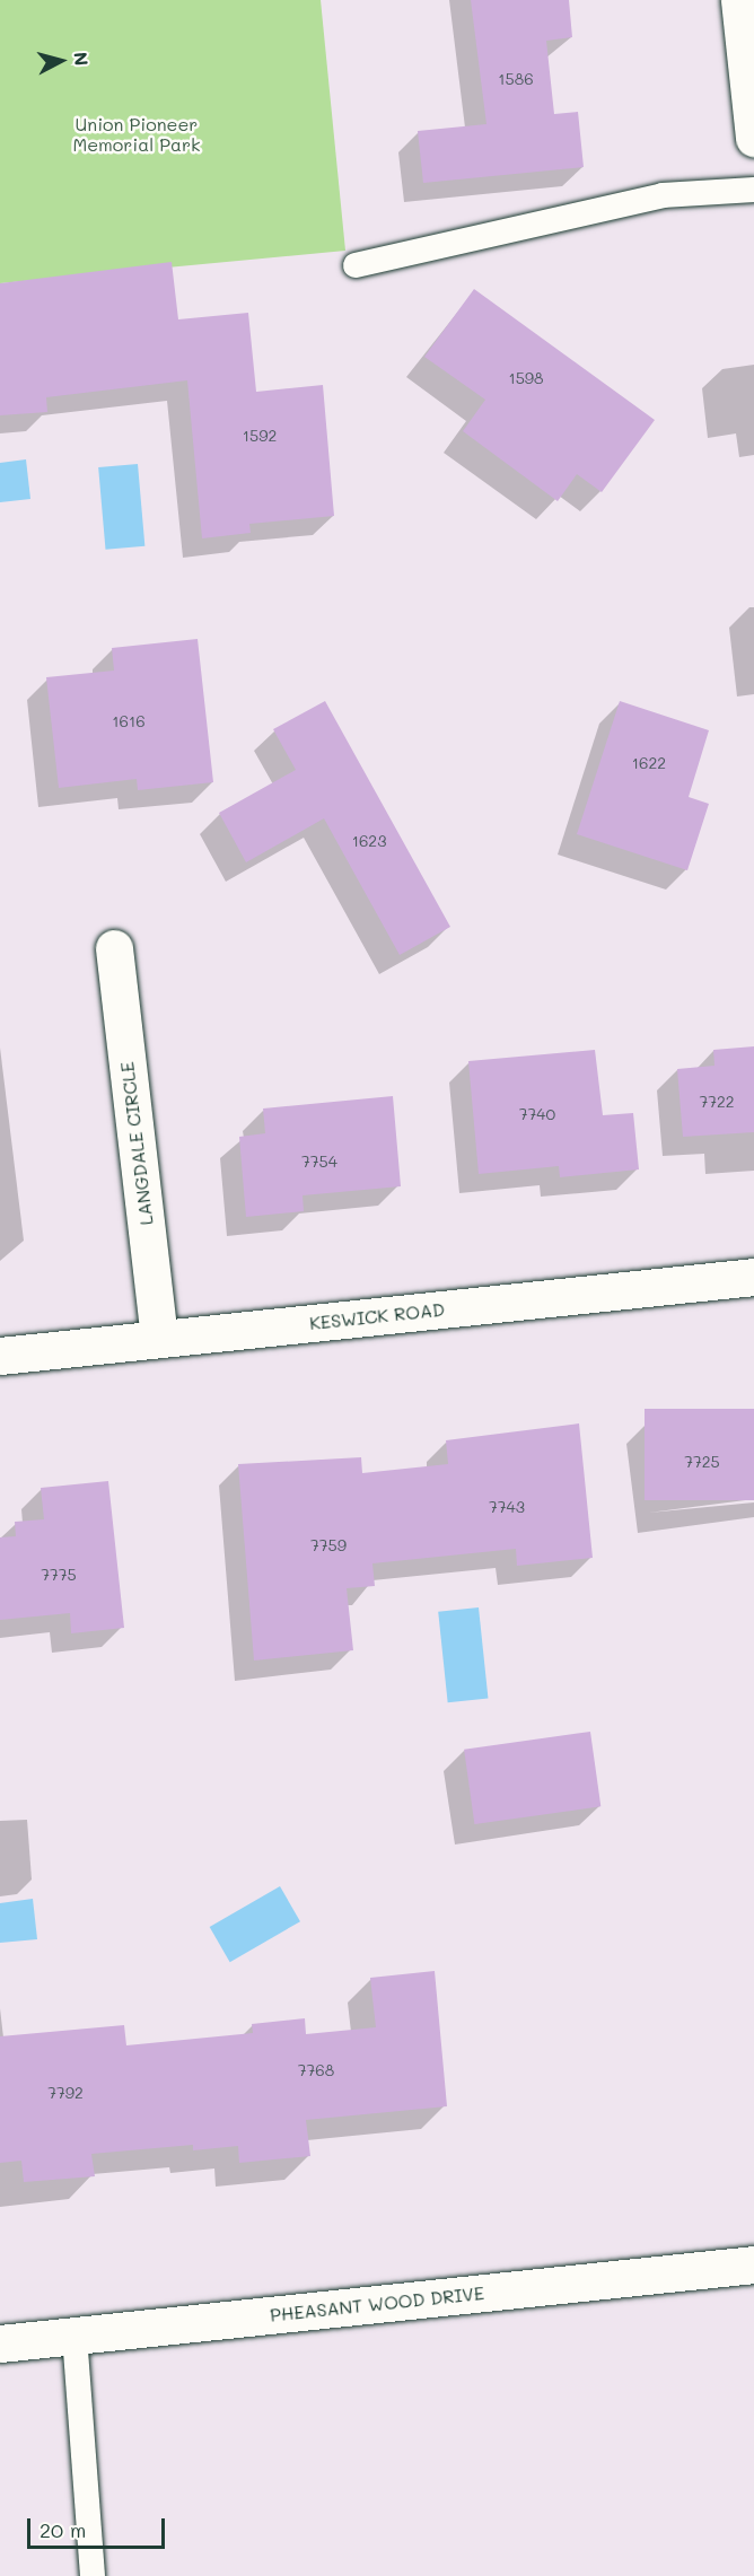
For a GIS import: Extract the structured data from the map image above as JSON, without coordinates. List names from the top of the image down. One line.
{"streets":{"street":["LANGDALE CIRCLE","KESWICK ROAD","PHEASANT WOOD DRIVE"]},"crossings":[["LANGDALE CIRCLE","KESWICK ROAD"]],"parks":["Union Pioneer Memorial Park"],"house_numbers":["1586","1598","1592","1616","1622","1623","7722","7740","7754","7725","7743","7759","7775","7768","7792"],"scale_bar":"20 m","north":"right"}
